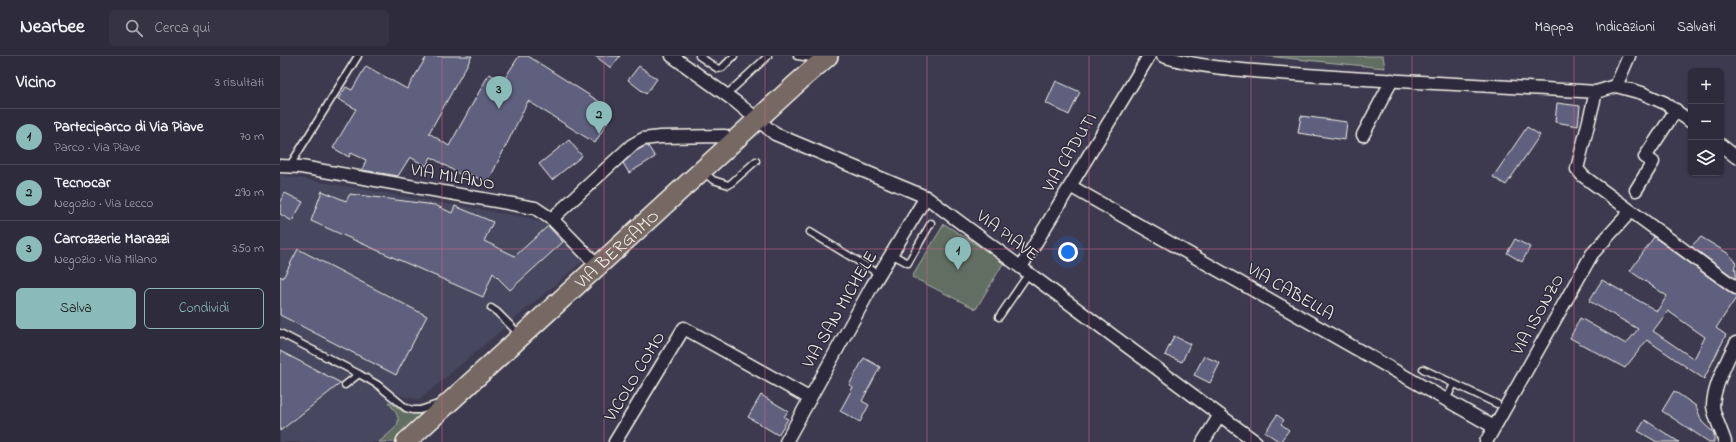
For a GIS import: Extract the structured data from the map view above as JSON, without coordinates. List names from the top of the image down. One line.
{"streets":{"main road":["VIA BERGAMO"],"street":["VIA CADUTI","VIA MILANO","VIA PIAVE","VIA CABELLA","VIA SAN MICHELE","VIA ISONZO","VICOLO COMO"]},"crossings":[["VIA CADUTI","VIA PIAVE"],["VIA CADUTI","VIA CABELLA"],["VIA MILANO","VIA BERGAMO"],["VIA PIAVE","VIA BERGAMO"],["VIA PIAVE","VIA SAN MICHELE"],["VIA CABELLA","VIA ISONZO"],["VIA SAN MICHELE","VICOLO COMO"]],"page":{"header":"Nearbee","search":"Cerca qui","nav":["Mappa","Indicazioni","Salvati"],"heading":["Vicino","3 risultati"],"map_buttons":["+","−"],"pins":["3","2","1"],"list":[{"mark":"1","name":"Parteciparco di Via Piave","note":"Parco · Via Piave","value":"70 m"},{"mark":"2","name":"Tecnocar","note":"Negozio · Via Lecco","value":"290 m"},{"mark":"3","name":"Carrozzerie Marazzi","note":"Negozio · Via Milano","value":"350 m"}],"buttons":["Salva","Condividi"]}}
